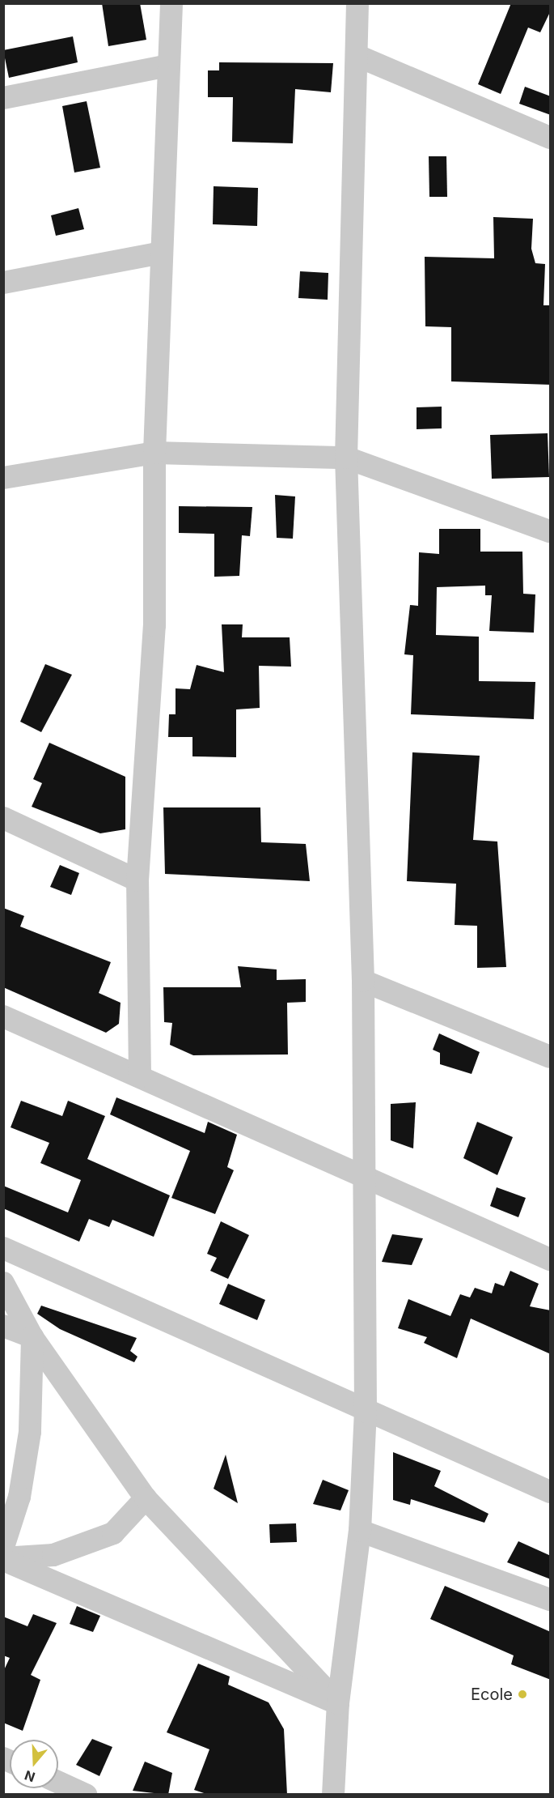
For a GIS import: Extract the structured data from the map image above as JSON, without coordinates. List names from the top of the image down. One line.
{"places":["Ecole"],"north":"bottom"}
